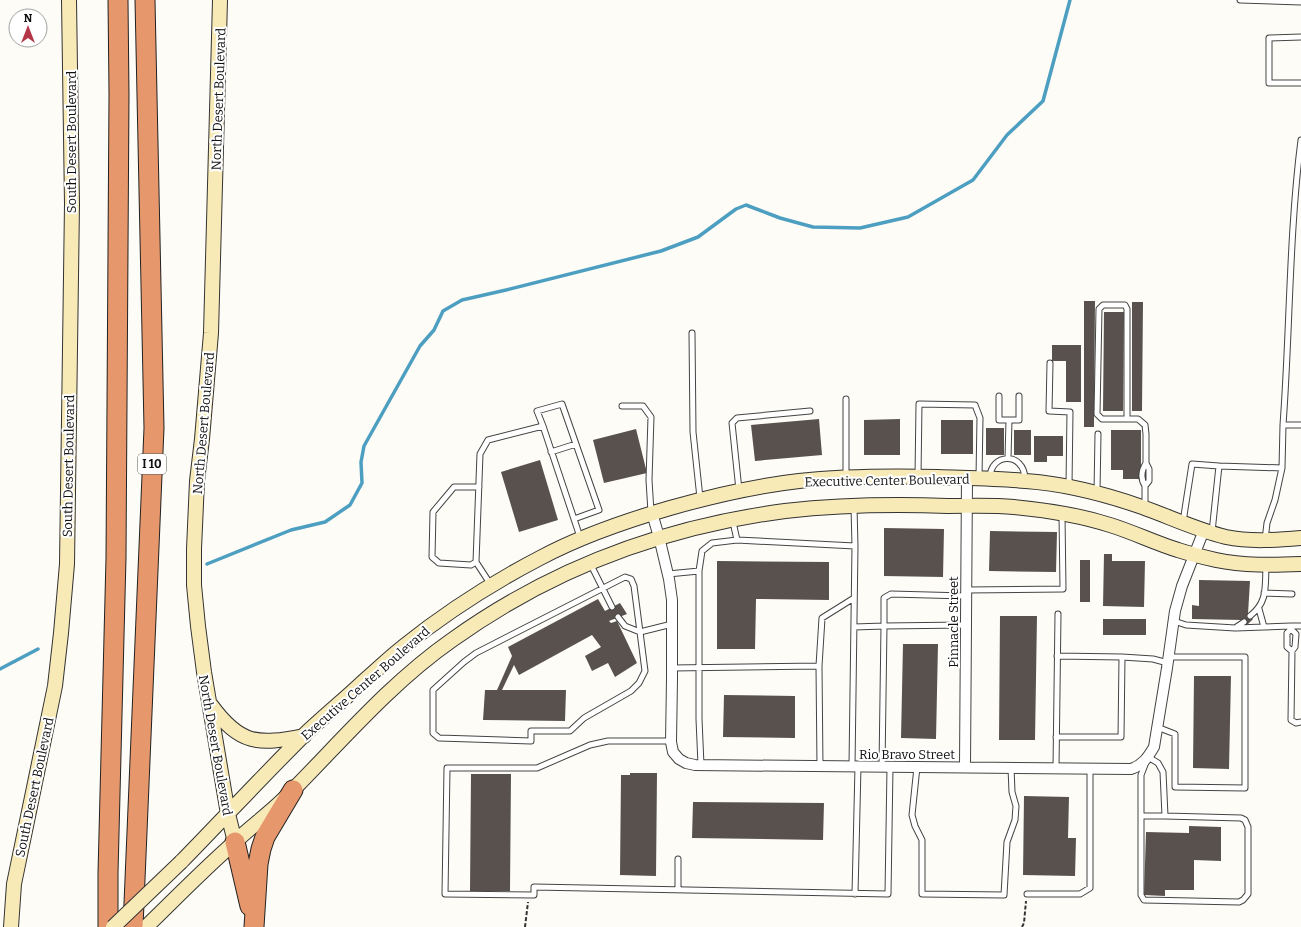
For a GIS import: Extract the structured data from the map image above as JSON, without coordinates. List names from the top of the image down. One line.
{"streets":{"highway":["I 10"],"main road":["North Desert Boulevard","South Desert Boulevard","Executive Center Boulevard"],"street":["Pinnacle Street","Rio Bravo Street"]},"crossings":[["North Desert Boulevard","Executive Center Boulevard"],["Executive Center Boulevard","Pinnacle Street"],["Executive Center Boulevard","Rio Bravo Street"],["Pinnacle Street","Rio Bravo Street"]],"north":"top"}
